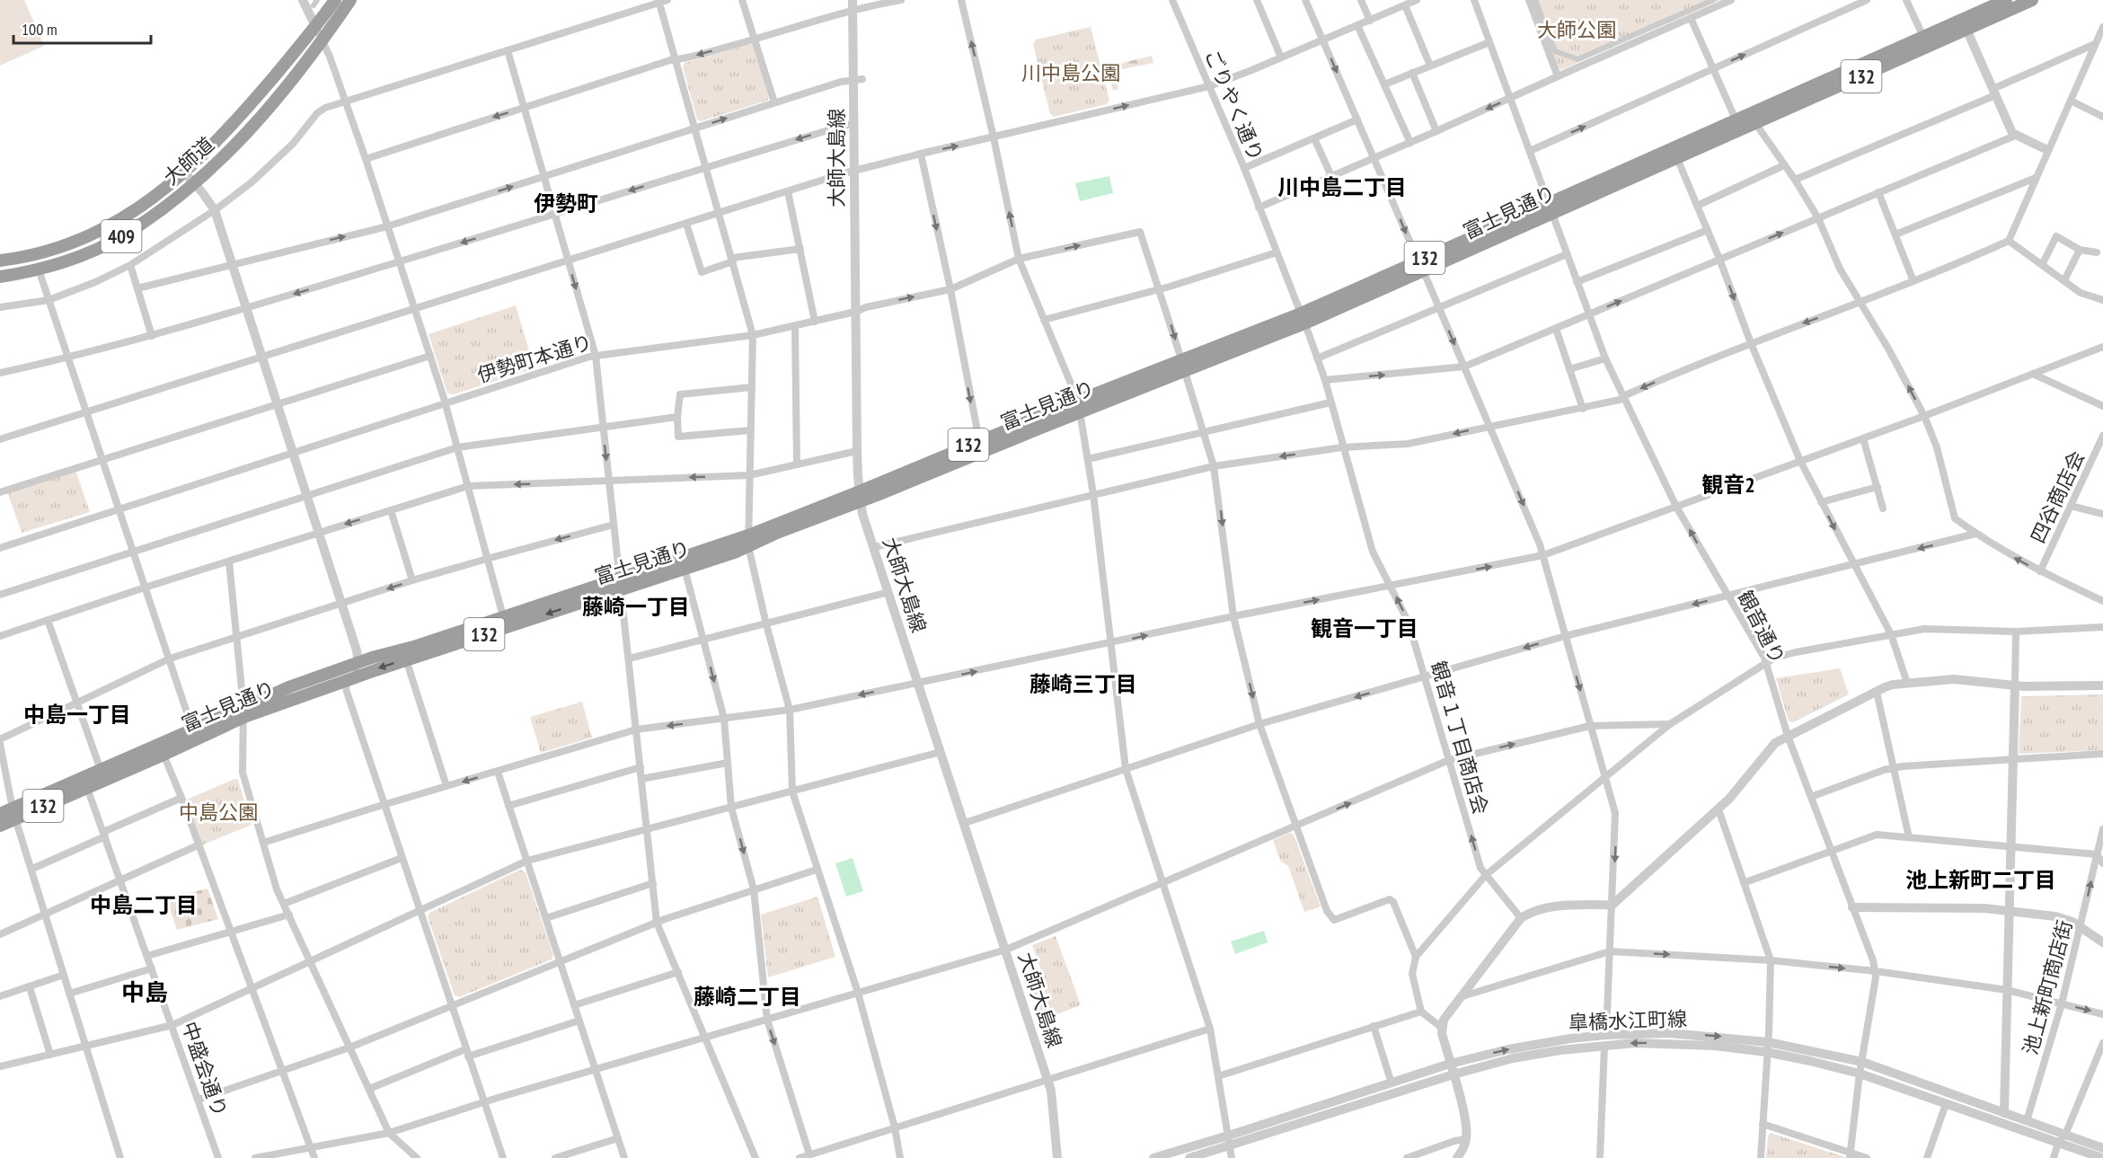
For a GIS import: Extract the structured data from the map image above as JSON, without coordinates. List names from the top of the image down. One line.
{"streets":{"highway":["132","大師道","富士見通り","409"],"street":["ごりやく通り","大師大島線","伊勢町本通り","四谷商店会","観音通り","観音１丁目商店会","池上新町商店街","皐橋水江町線","中盛会通り"]},"crossings":[["ごりやく通り","富士見通り"],["ごりやく通り","観音１丁目商店会"],["大師大島線","富士見通り"],["大師大島線","伊勢町本通り"],["富士見通り","観音通り"],["富士見通り","観音１丁目商店会"],["富士見通り","中盛会通り"],["観音通り","皐橋水江町線"],["池上新町商店街","皐橋水江町線"]],"districts":["川中島二丁目","伊勢町","観音2","藤崎一丁目","観音一丁目","藤崎三丁目","中島一丁目","池上新町二丁目","中島二丁目","中島","藤崎二丁目"],"parks":["大師公園","川中島公園","中島公園"],"scale_bar":"100 m"}
